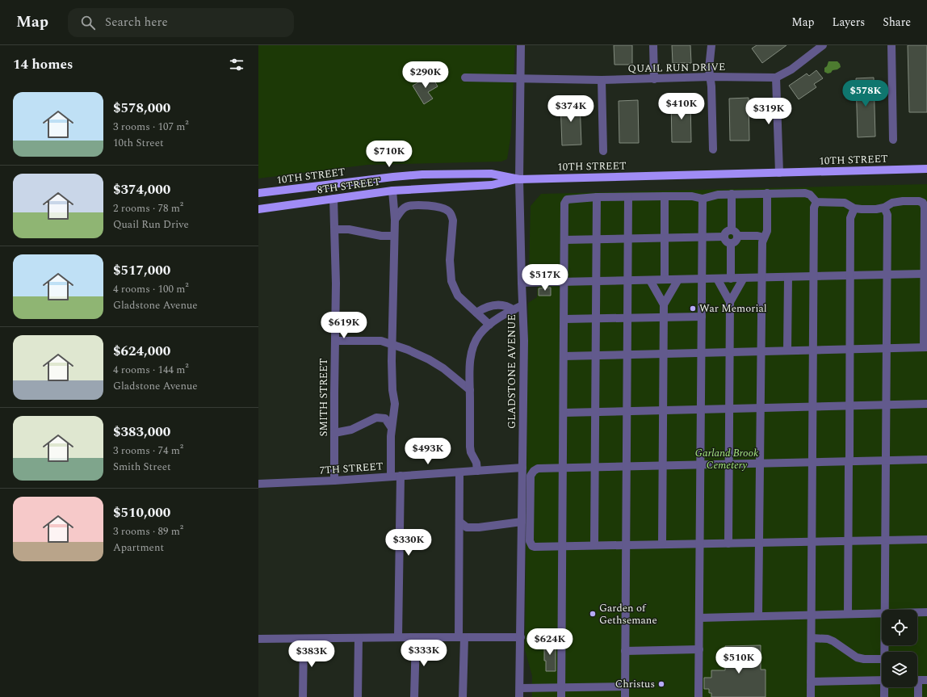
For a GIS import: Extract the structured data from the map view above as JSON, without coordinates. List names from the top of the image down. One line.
{"streets":{"main road":["10TH STREET","8TH STREET"],"street":["QUAIL RUN DRIVE","GLADSTONE AVENUE","SMITH STREET","7TH STREET"]},"crossings":[["QUAIL RUN DRIVE","GLADSTONE AVENUE"],["10TH STREET","8TH STREET"],["10TH STREET","GLADSTONE AVENUE"],["8TH STREET","GLADSTONE AVENUE"],["8TH STREET","SMITH STREET"],["GLADSTONE AVENUE","7TH STREET"],["SMITH STREET","7TH STREET"]],"parks":["Garland Brook Cemetery"],"places":["War Memorial","Garden of Gethsemane","Christus"],"page":{"header":"Map","search":"Search here","nav":["Map","Layers","Share"],"heading":"14 homes","price":["$290K","$578K","$410K","$374K","$319K","$710K","$517K","$619K","$493K","$330K","$624K","$333K","$383K","$510K"],"list":[{"name":"$578,000","note":"3 rooms · 107 m² · 10th Street"},{"name":"$374,000","note":"2 rooms · 78 m² · Quail Run Drive"},{"name":"$517,000","note":"4 rooms · 100 m² · Gladstone Avenue"},{"name":"$624,000","note":"4 rooms · 144 m² · Gladstone Avenue"},{"name":"$383,000","note":"3 rooms · 74 m² · Smith Street"},{"name":"$510,000","note":"3 rooms · 89 m² · Apartment"}]}}
